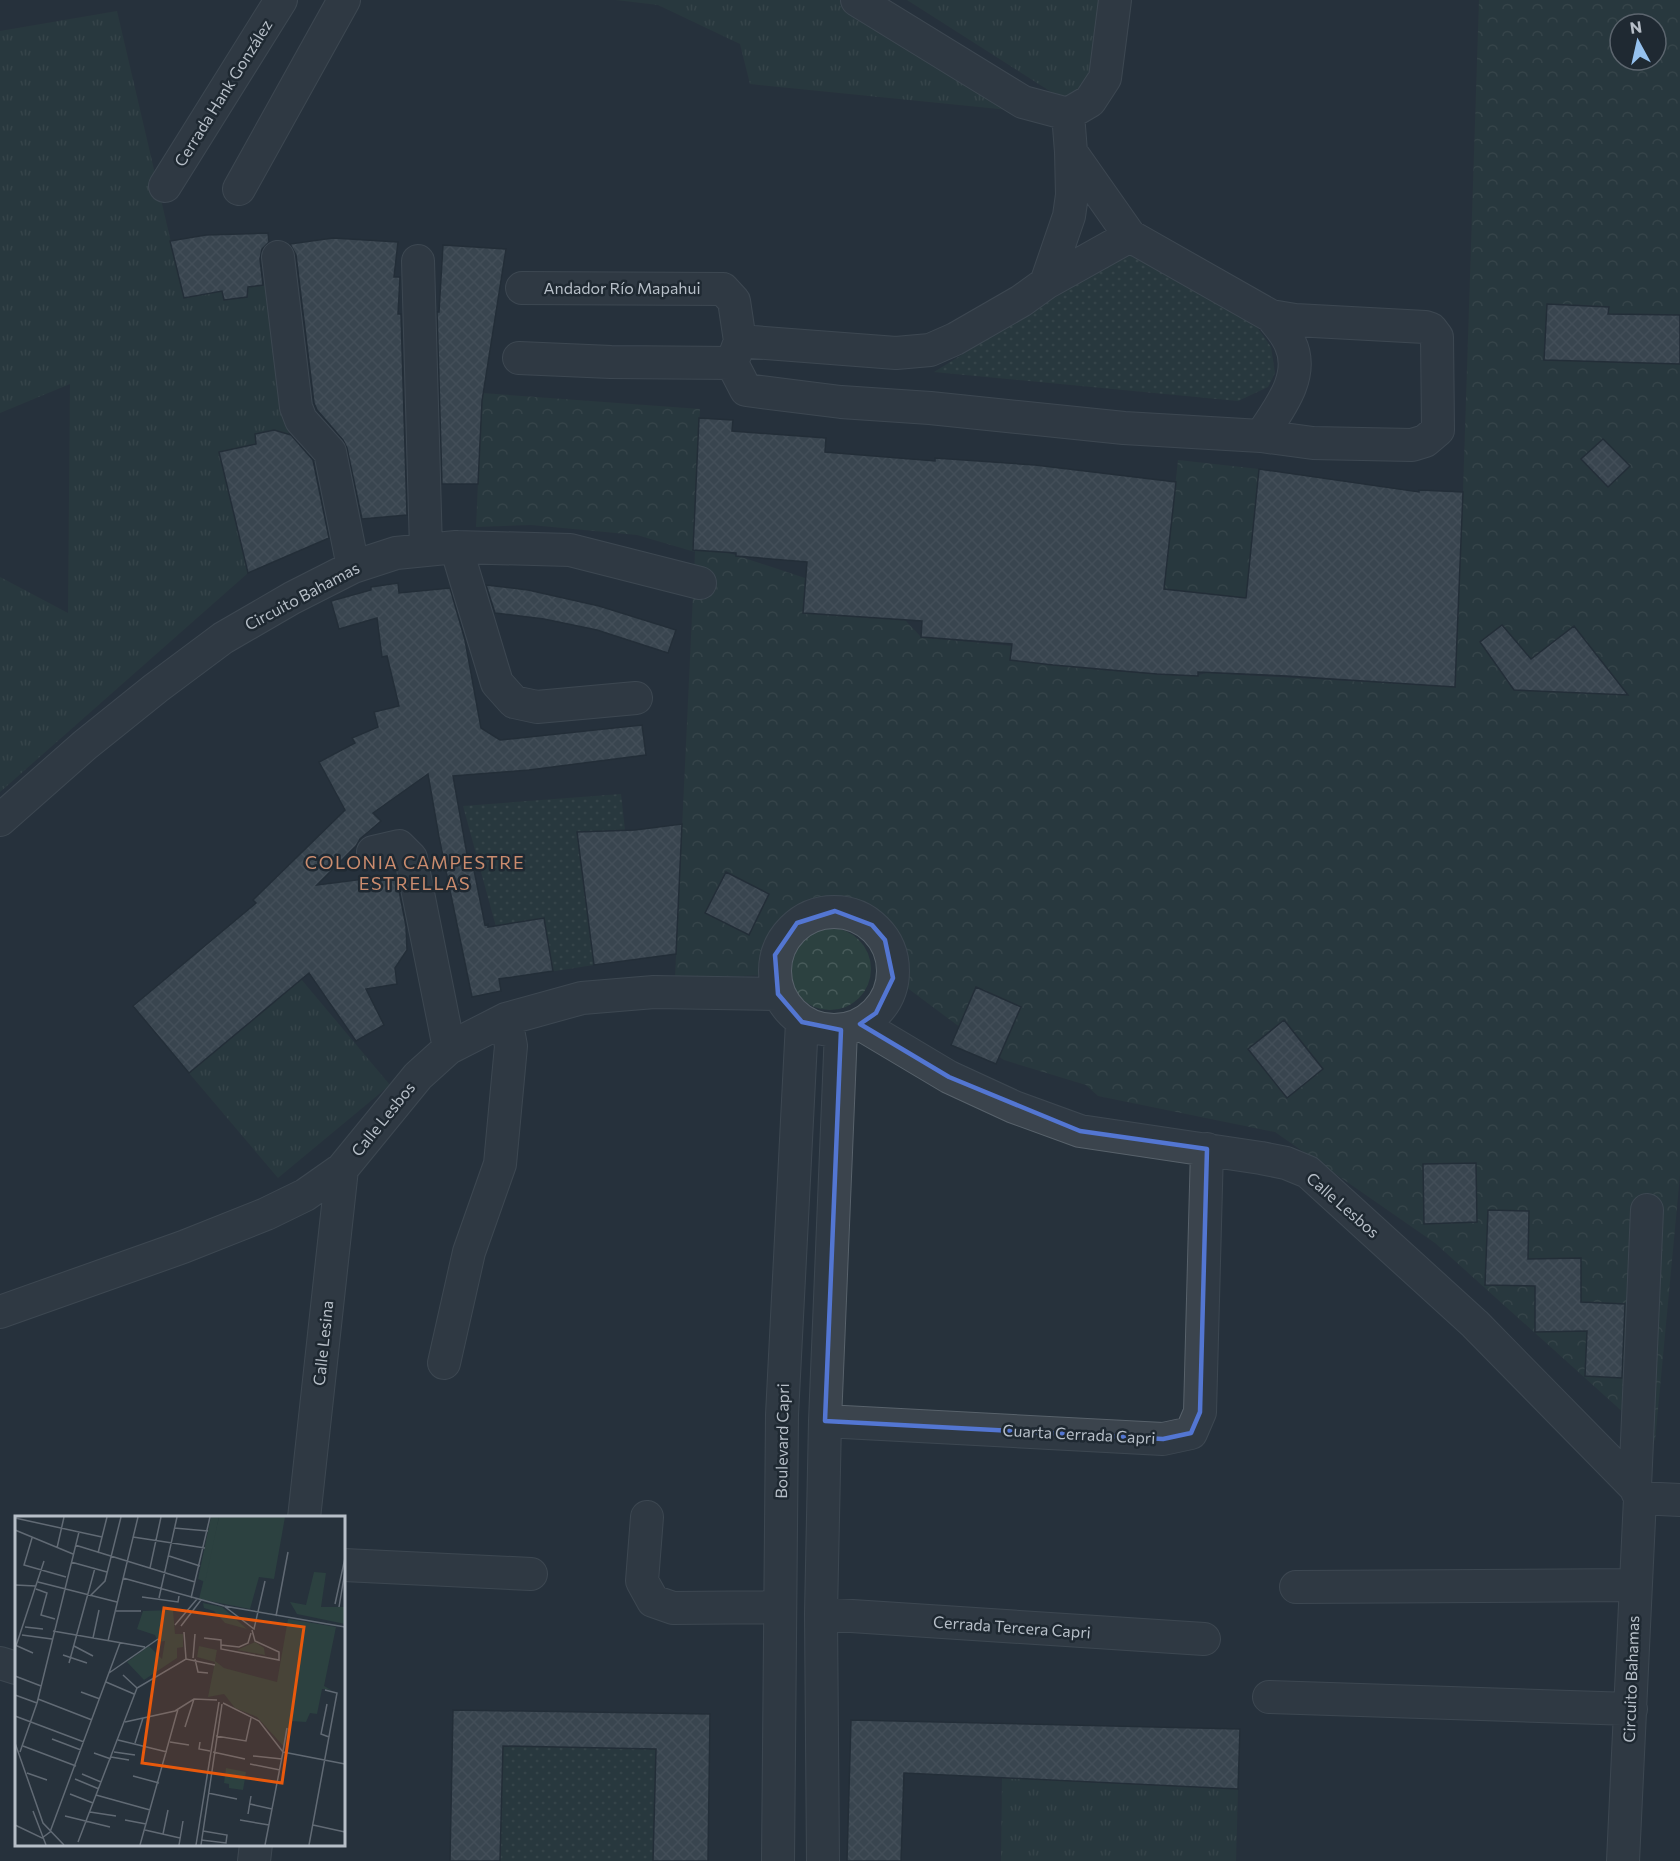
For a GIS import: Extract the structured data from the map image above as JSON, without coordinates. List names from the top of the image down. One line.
{"streets":{"street":["Cerrada Hank González","Andador Río Mapahui","Circuito Bahamas","Calle Lesbos","Calle Lesina","Cuarta Cerrada Capri","Boulevard Capri","Cerrada Tercera Capri"]},"crossings":[["Circuito Bahamas","Calle Lesbos"],["Calle Lesbos","Calle Lesina"],["Calle Lesbos","Cuarta Cerrada Capri"],["Calle Lesbos","Boulevard Capri"]],"districts":["COLONIA CAMPESTRE ESTRELLAS"],"north":"top"}
